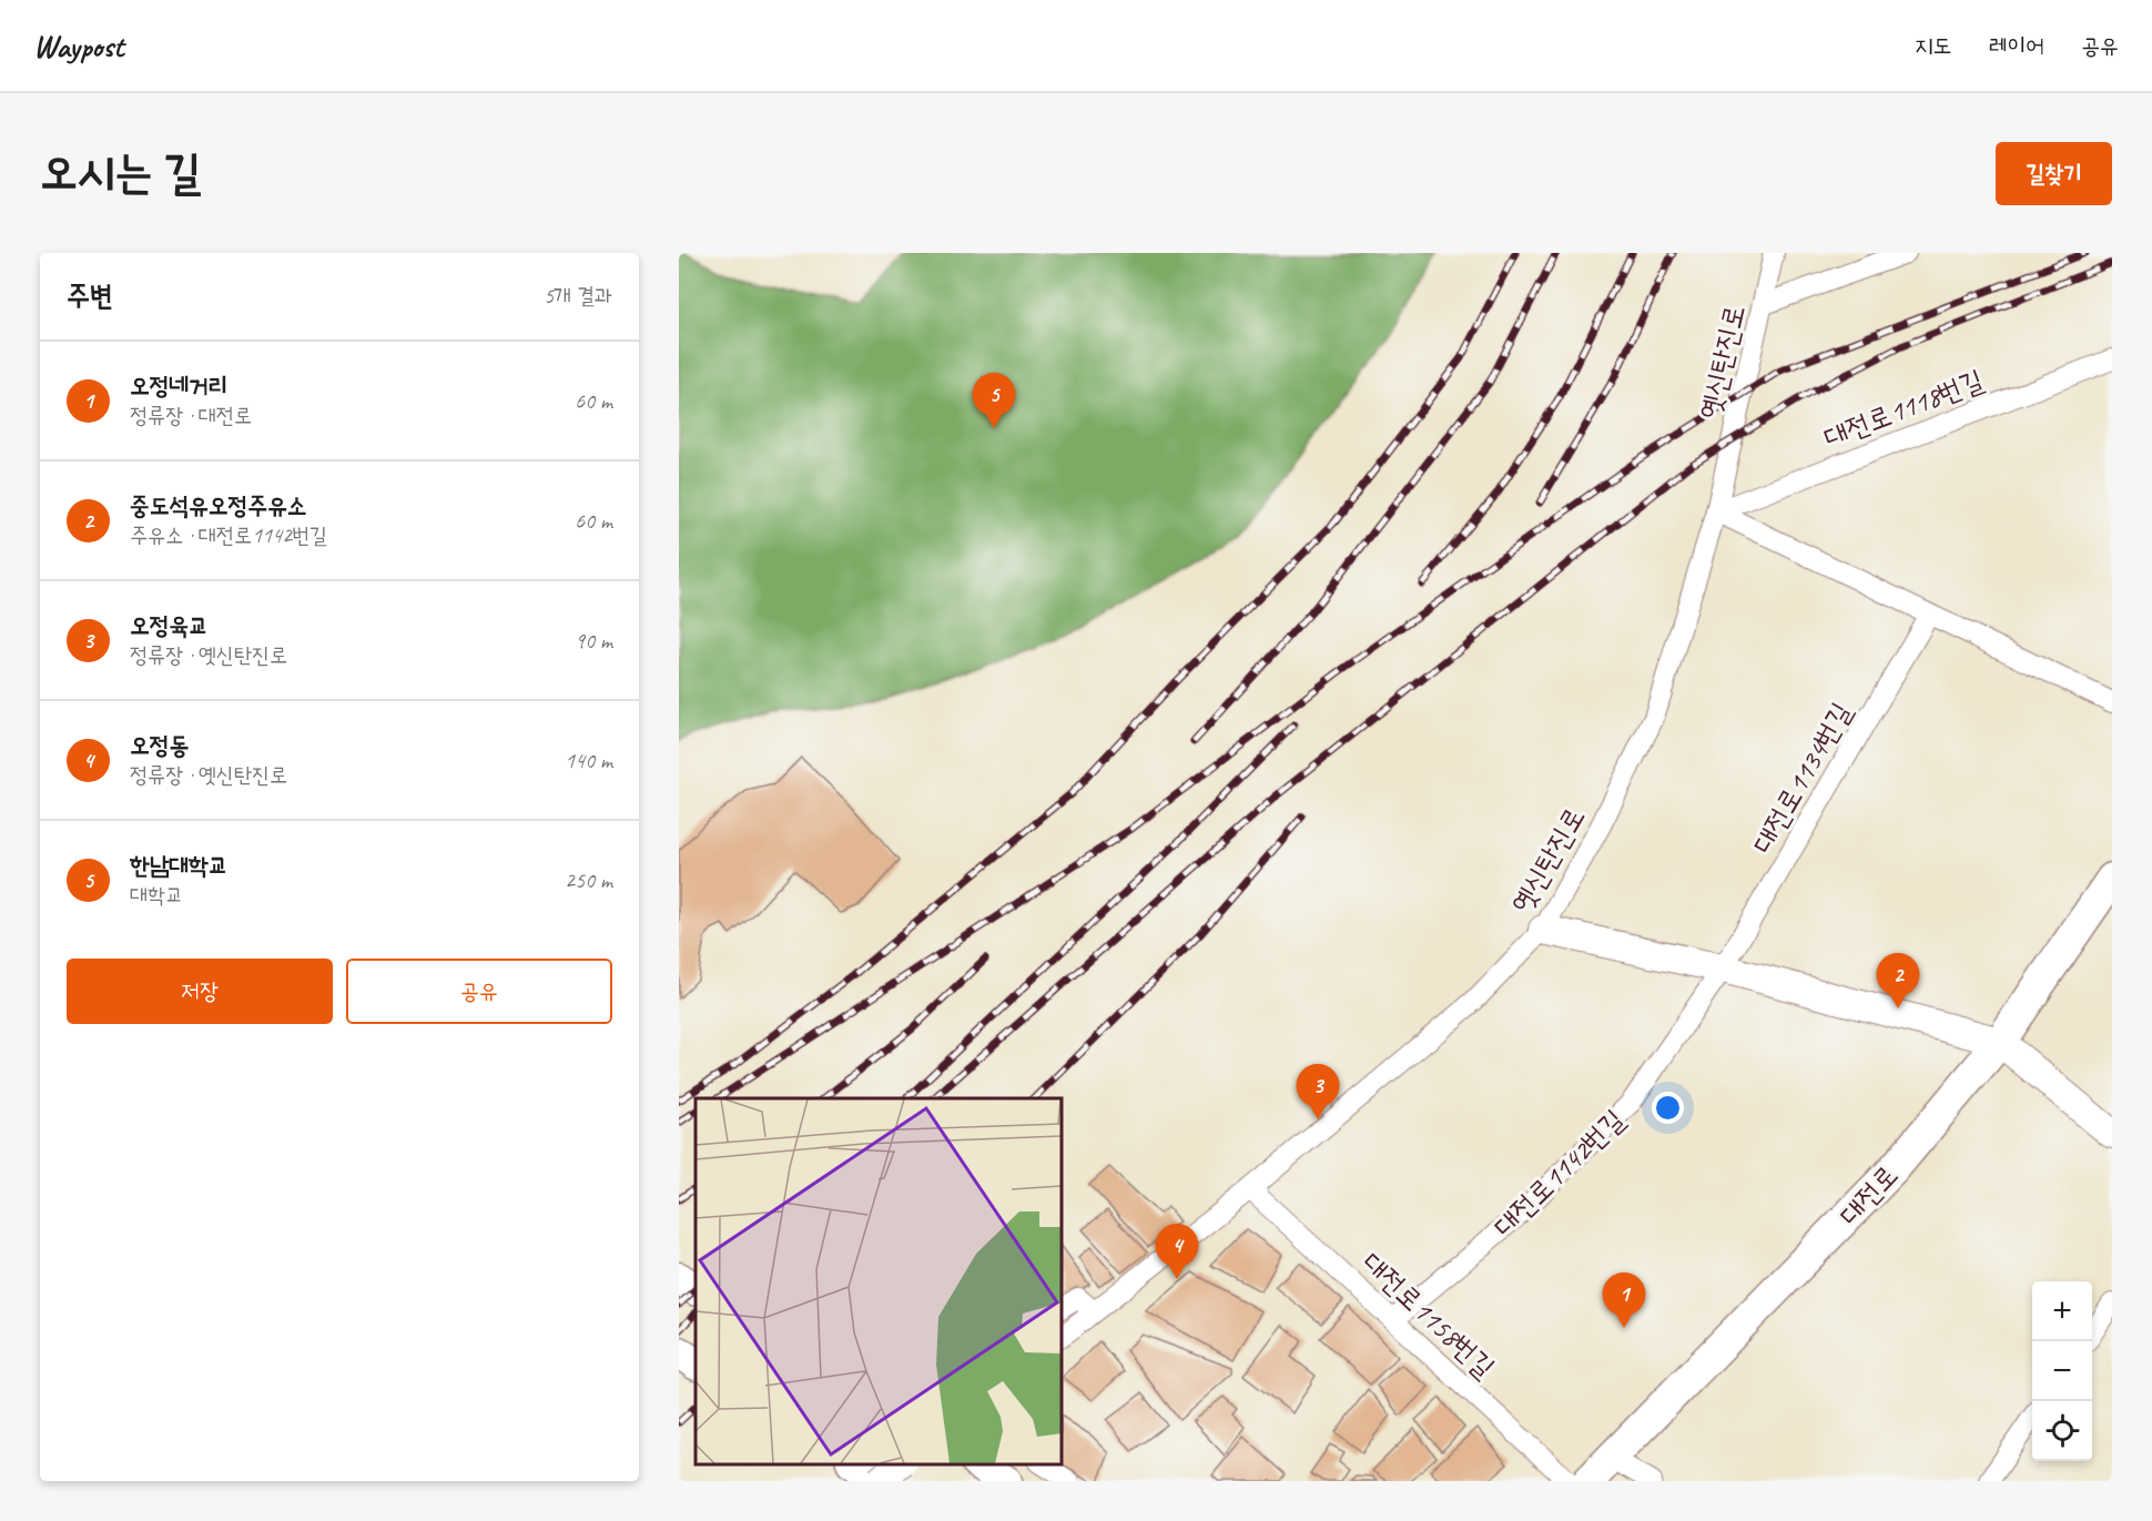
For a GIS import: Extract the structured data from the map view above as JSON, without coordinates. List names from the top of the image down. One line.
{"streets":{"main road":["대전로"],"street":["옛신탄진로","대전로1118번길","대전로1134번길","대전로1142번길","대전로1158번길"]},"crossings":[["옛신탄진로","대전로1118번길"],["옛신탄진로","대전로1158번길"],["대전로1134번길","대전로1142번길"],["대전로1142번길","대전로1158번길"]],"page":{"header":"Waypost","nav":["지도","레이어","공유"],"buttons":["길찾기",["저장","공유"]],"title":"오시는 길","heading":["주변","5개 결과"],"list":[{"mark":"1","name":"오정네거리","note":"정류장 · 대전로","value":"60 m"},{"mark":"2","name":"중도석유오정주유소","note":"주유소 · 대전로1142번길","value":"60 m"},{"mark":"3","name":"오정육교","note":"정류장 · 옛신탄진로","value":"90 m"},{"mark":"4","name":"오정동","note":"정류장 · 옛신탄진로","value":"140 m"},{"mark":"5","name":"한남대학교","note":"대학교","value":"250 m"}],"pins":["5","2","3","4","1"],"map_buttons":["+","−"]}}
